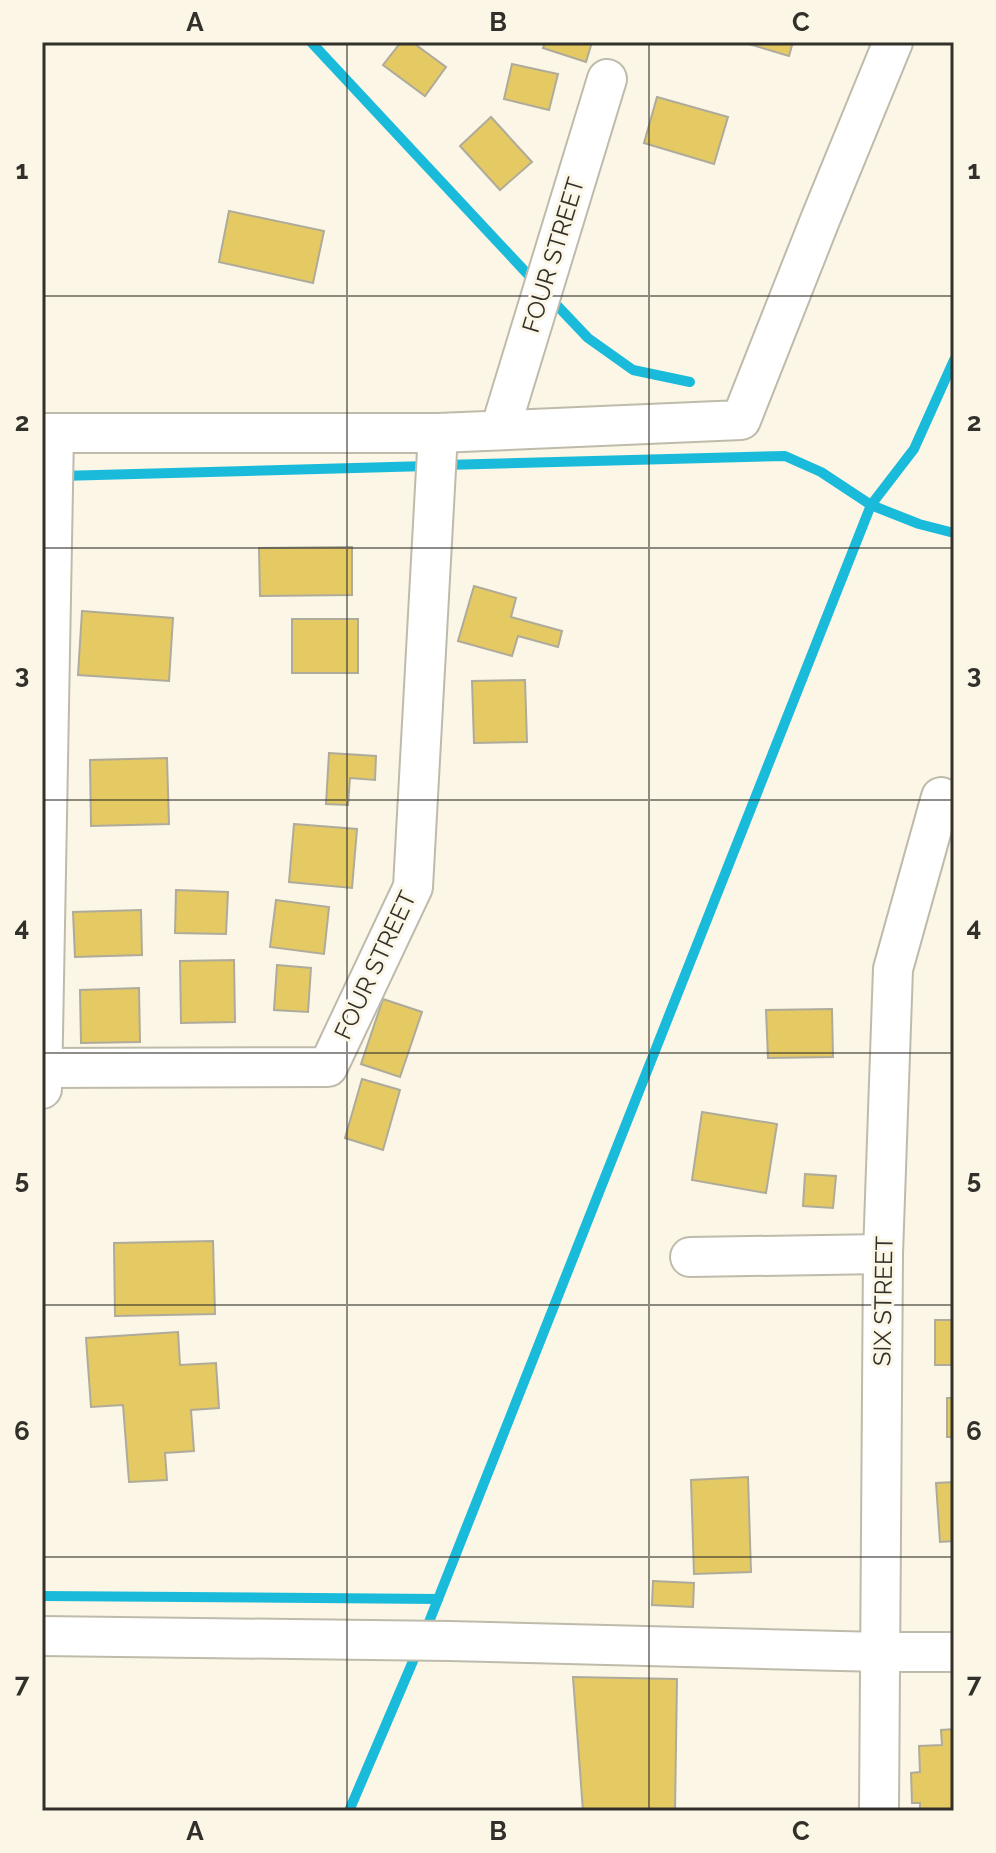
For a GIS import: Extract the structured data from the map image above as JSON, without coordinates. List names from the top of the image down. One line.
{"streets":{"street":["FOUR STREET","SIX STREET"]},"grid":{"columns":["A","B","C"],"rows":["1","2","3","4","5","6","7"]}}
